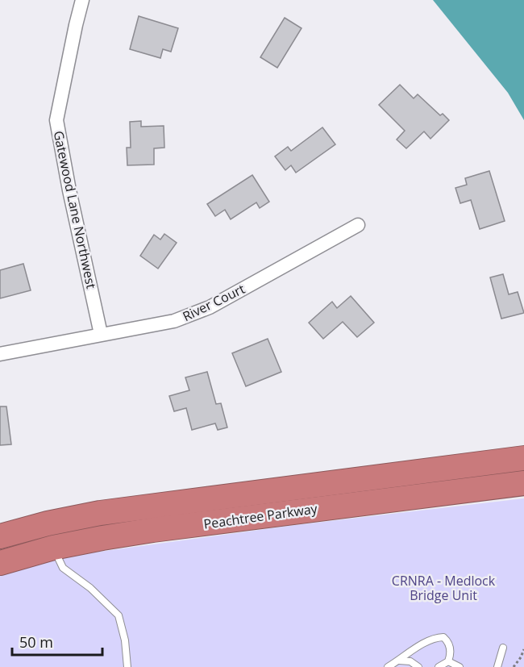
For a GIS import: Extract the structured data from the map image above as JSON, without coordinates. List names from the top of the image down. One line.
{"streets":{"highway":["Peachtree Parkway"],"street":["Gatewood Lane Northwest","River Court"]},"crossings":[["Gatewood Lane Northwest","River Court"]],"parks":["CRNRA - Medlock Bridge Unit"],"scale_bar":"50 m"}
